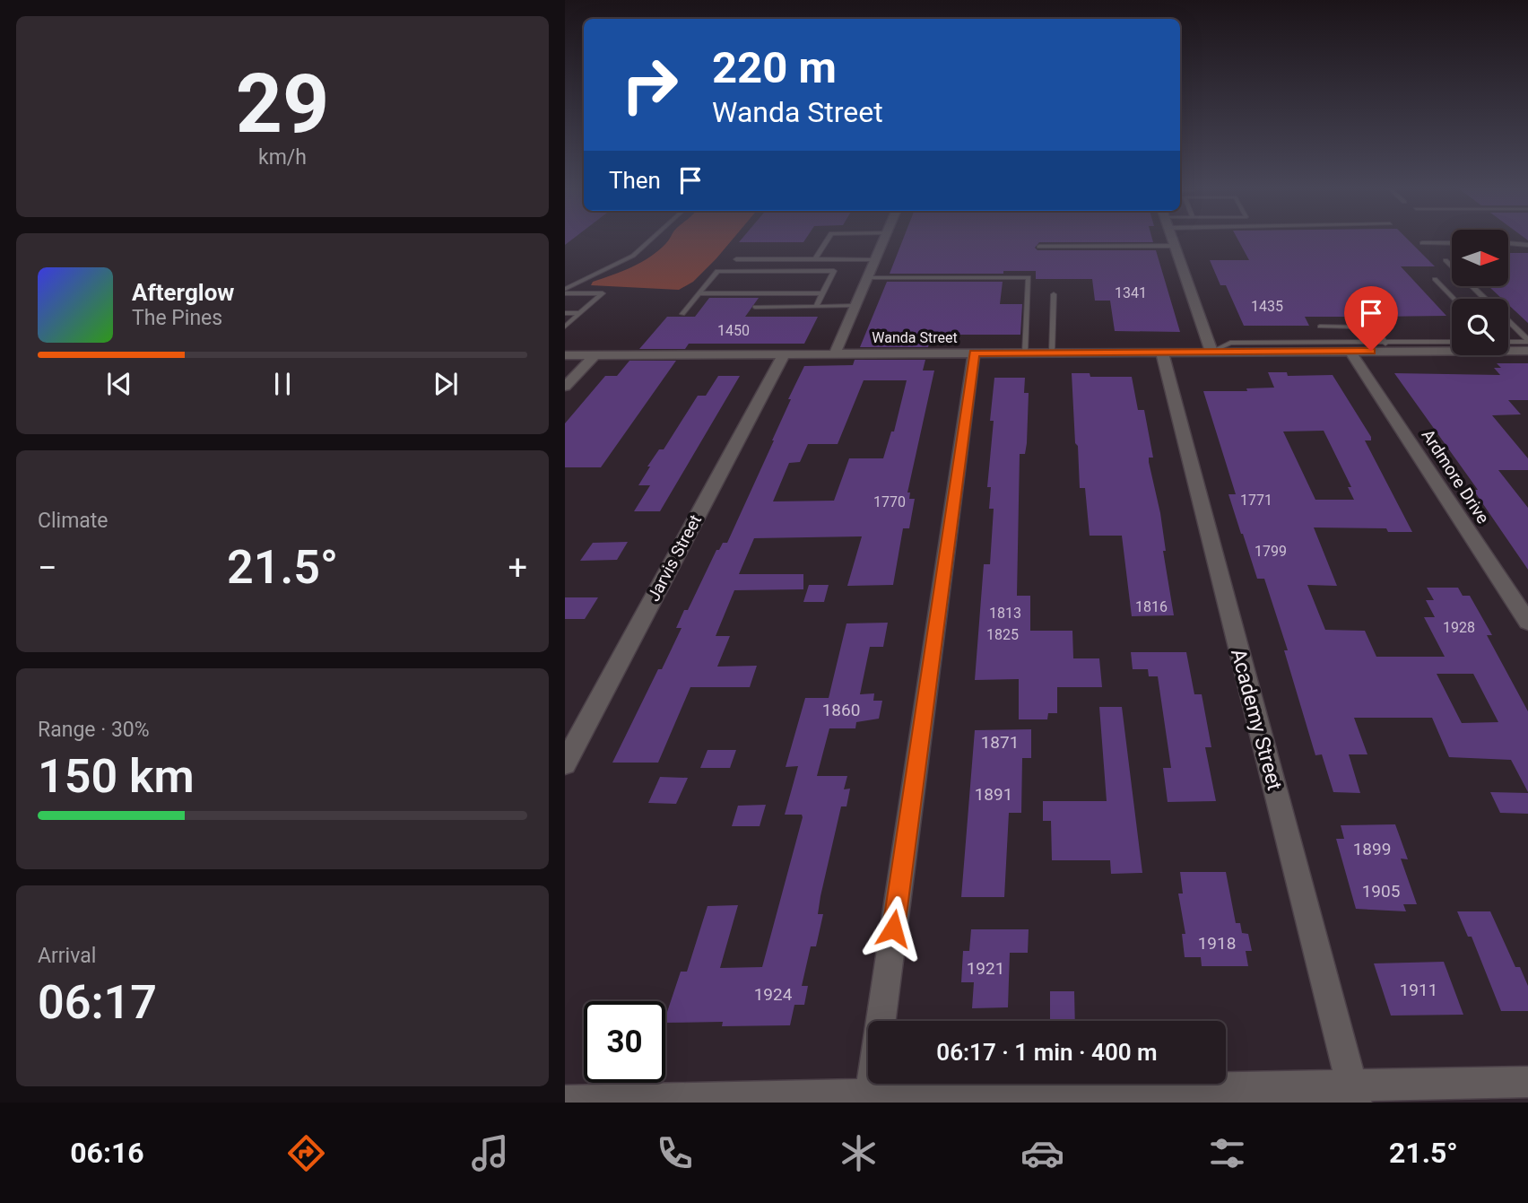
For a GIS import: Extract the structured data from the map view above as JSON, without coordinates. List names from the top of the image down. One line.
{"streets":{"street":["Wanda Street","Ardmore Drive","Jarvis Street","Academy Street"]},"crossings":[["Wanda Street","Ardmore Drive"],["Wanda Street","Jarvis Street"],["Wanda Street","Academy Street"]],"house_numbers":["1341","1435","1450","1771","1770","1799","1816","1813","1928","1825","1860","1871","1891","1899","1905","1918","1921","1911","1924"],"north":"right","page":{"tile":[["29","km/h"],"Climate",["Range · 30%","150 km"],["Arrival","06:17"]],"turn":["220 m","Wanda Street"],"then":"Then","song":["Afterglow","The Pines"],"heat":["−","21.5°","+"],"limit":"30","trip":"06:17 · 1 min · 400 m","tabs":["06:16","21.5°"]}}
